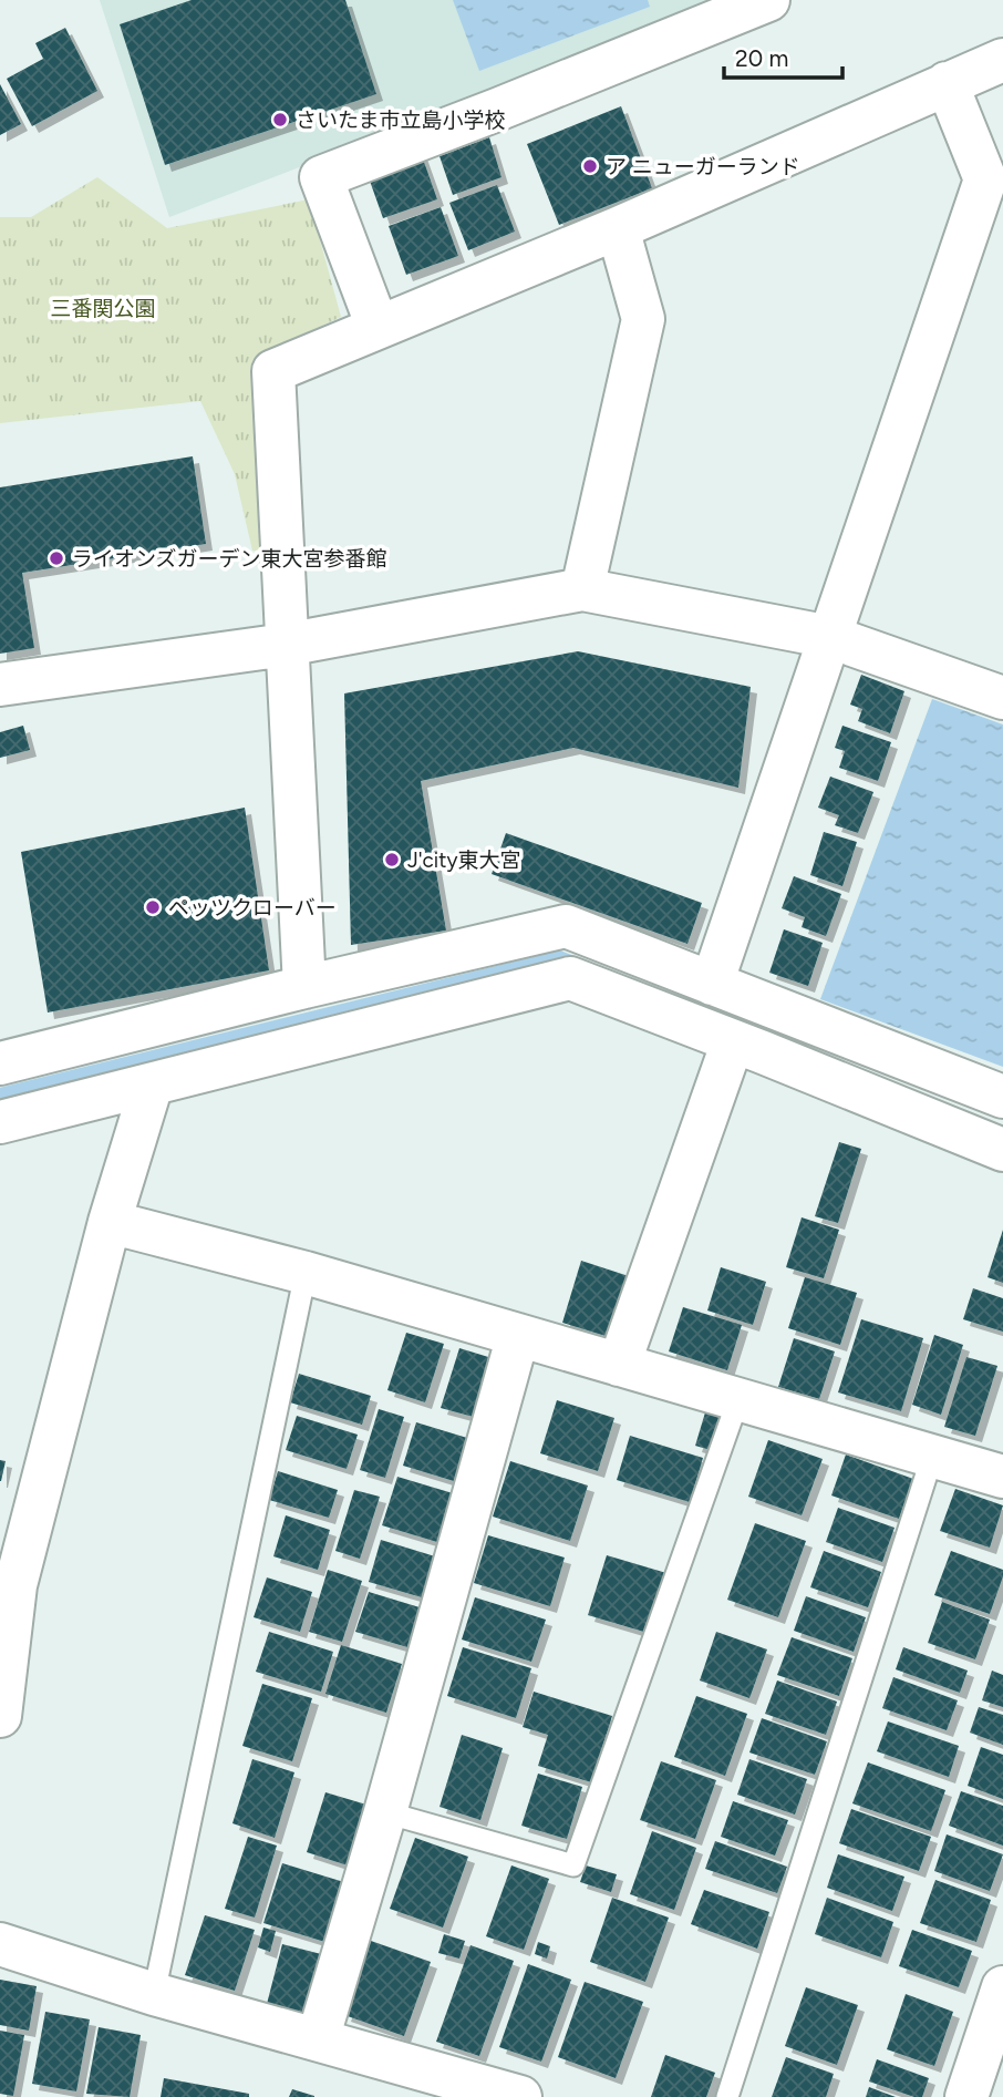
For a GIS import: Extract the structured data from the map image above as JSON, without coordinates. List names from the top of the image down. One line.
{"parks":["三番関公園"],"places":["さいたま市立島小学校","ア ニューガーランド","ライオンズガーデン東大宮参番館","J'city東大宮","ペッツクローバー"],"scale_bar":"20 m"}
